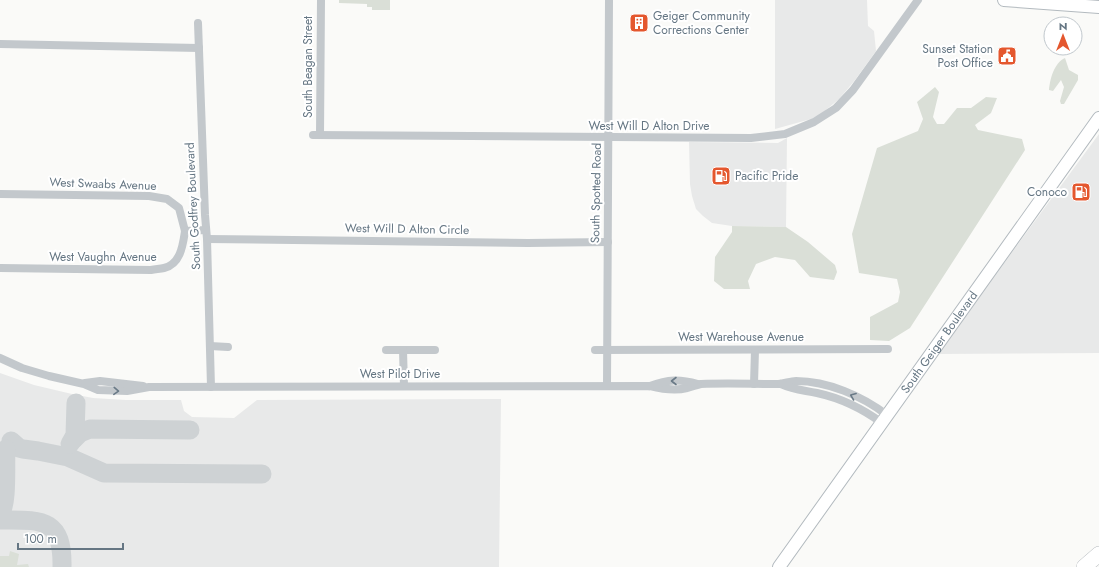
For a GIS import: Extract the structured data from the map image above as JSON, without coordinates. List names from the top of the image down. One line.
{"streets":{"street":["South Beagan Street","West Will D Alton Drive","West Swaabs Avenue","South Spotted Road","South Godfrey Boulevard","West Will D Alton Circle","West Vaughn Avenue","West Warehouse Avenue","South Geiger Boulevard","West Pilot Drive"]},"crossings":[["South Beagan Street","West Will D Alton Drive"],["West Will D Alton Drive","South Spotted Road"],["West Swaabs Avenue","West Vaughn Avenue"],["South Spotted Road","West Will D Alton Circle"],["South Spotted Road","West Warehouse Avenue"],["South Spotted Road","West Pilot Drive"],["South Godfrey Boulevard","West Will D Alton Circle"],["South Godfrey Boulevard","West Pilot Drive"],["South Geiger Boulevard","West Pilot Drive"]],"places":{"building":["Geiger Community Corrections Center"],"public building":["Sunset Station Post Office"],"fuel station":["Pacific Pride","Conoco"]},"scale_bar":"100 m","north":"top"}
